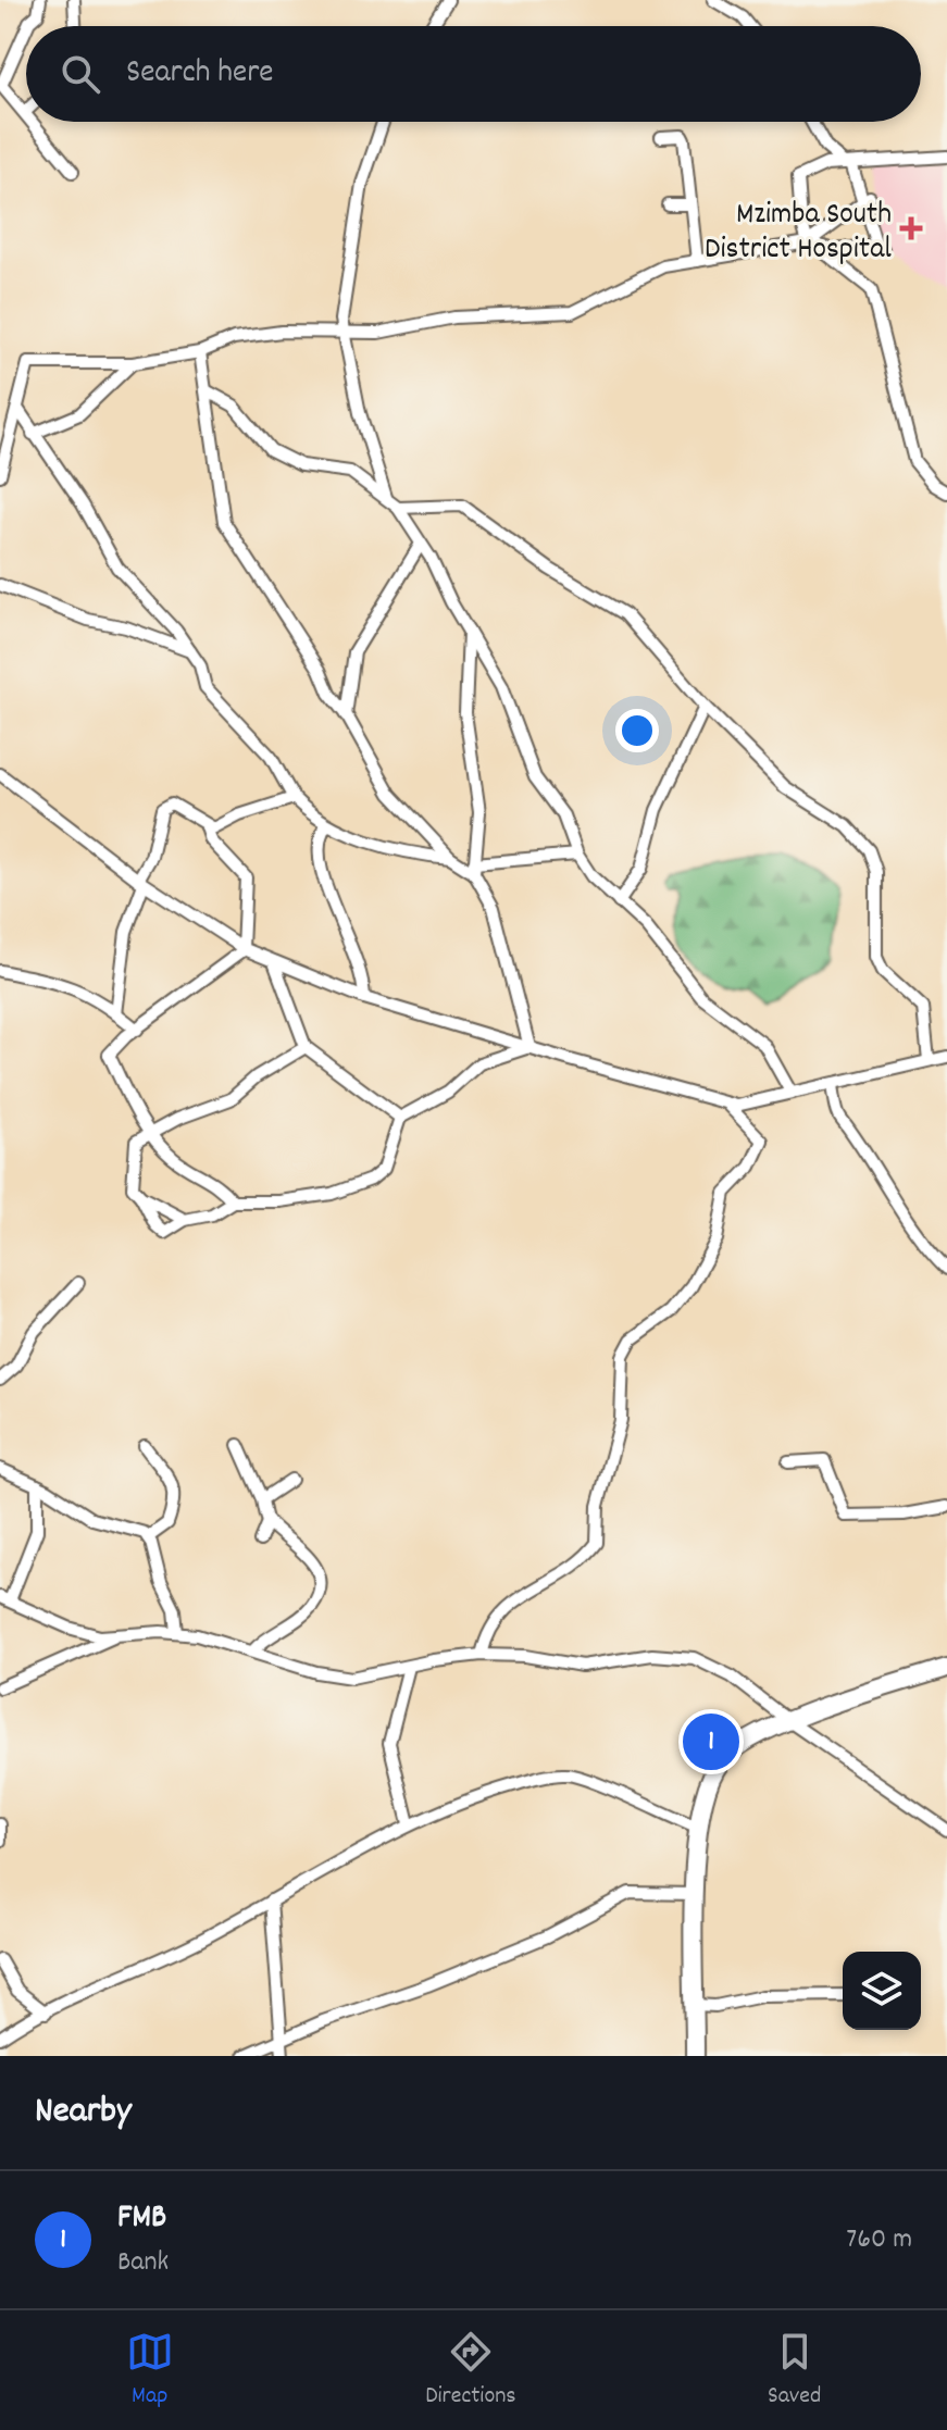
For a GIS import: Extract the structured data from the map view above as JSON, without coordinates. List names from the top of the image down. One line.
{"places":{"health":["Mzimba South District Hospital"]},"page":{"search":"Search here","pins":"1","heading":"Nearby","list":[{"mark":"1","name":"FMB","note":"Bank","value":"760 m"}],"nav":["Map","Directions","Saved"]}}
